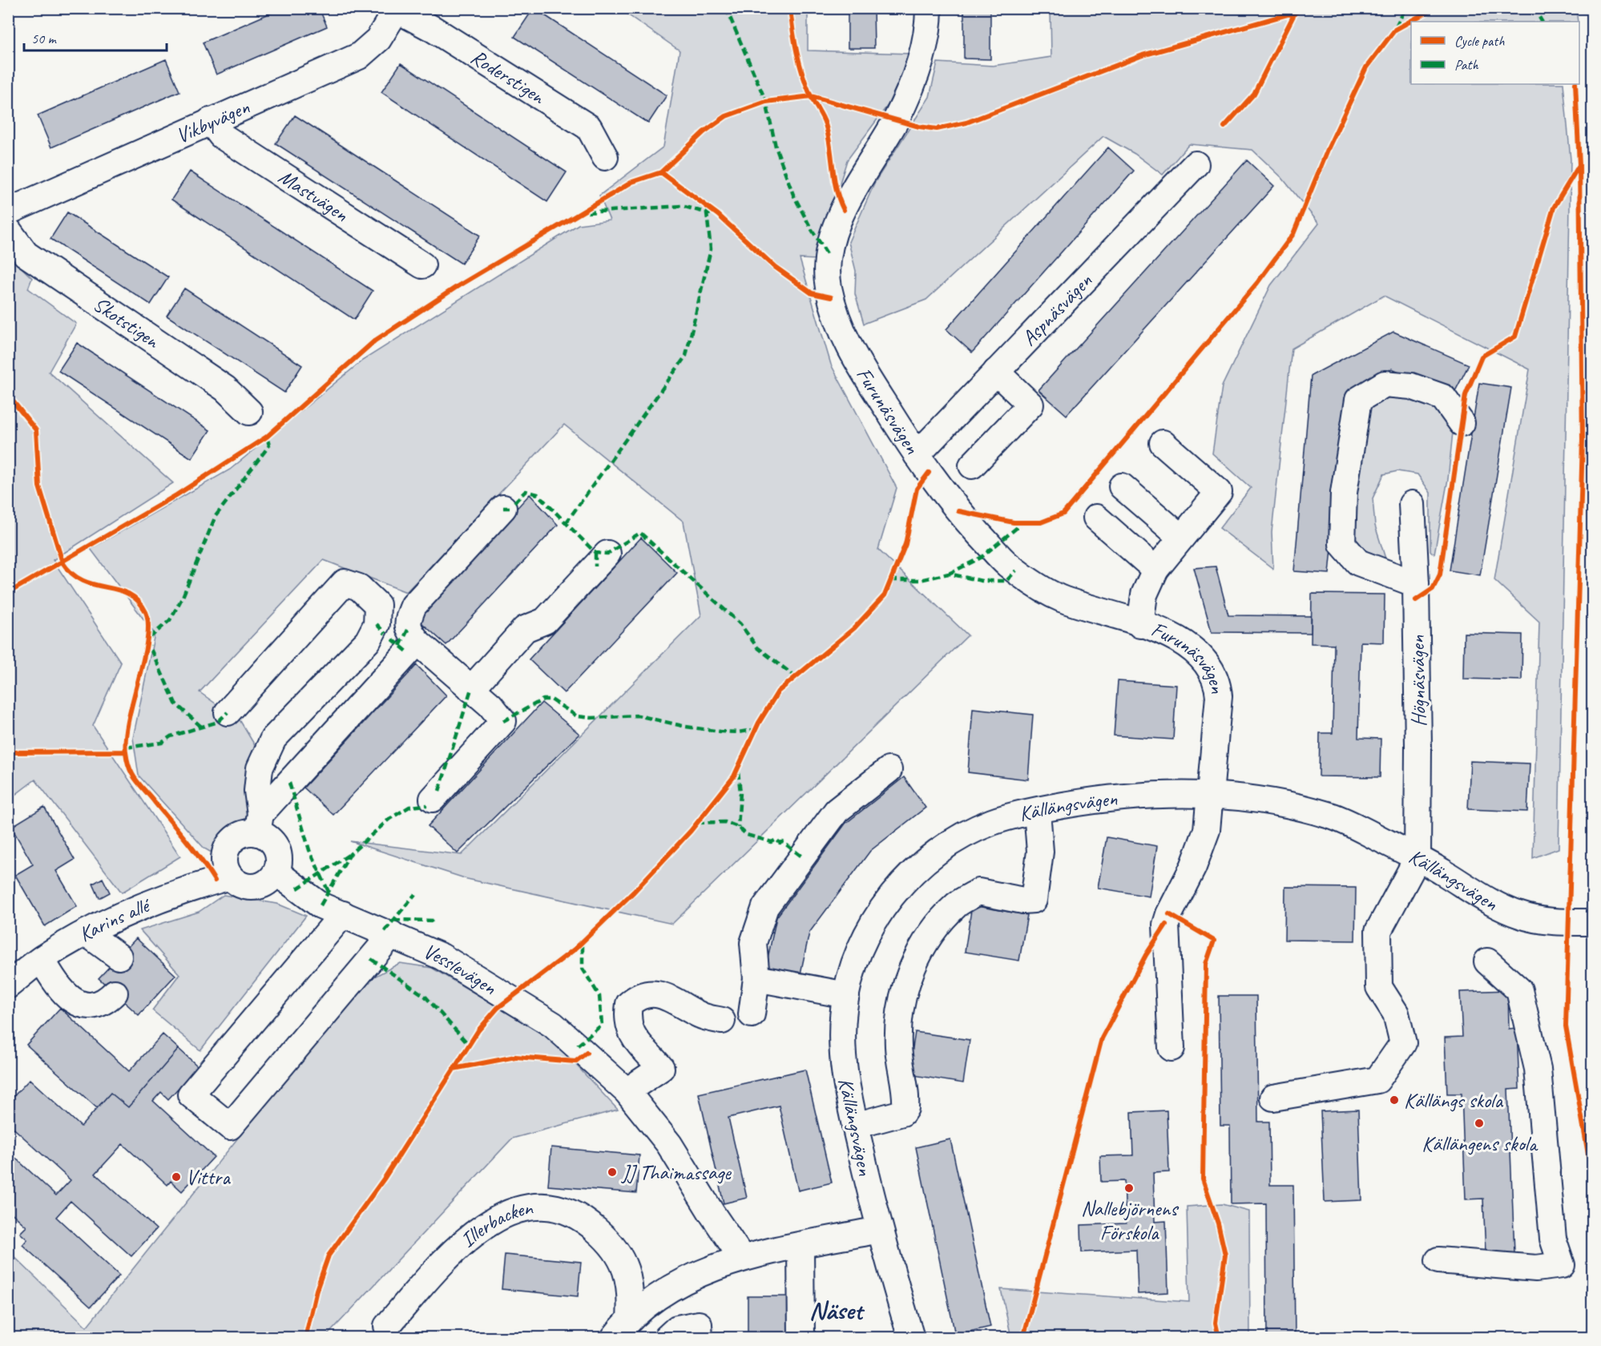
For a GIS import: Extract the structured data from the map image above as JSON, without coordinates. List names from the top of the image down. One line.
{"streets":{"street":["Roderstigen","Vikbyvägen","Mastvägen","Aspnäsvägen","Skotstigen","Furunäsvägen","Högnäsvägen","Källängsvägen","Karins allé","Vesslevägen","Illerbacken"]},"crossings":[["Roderstigen","Vikbyvägen"],["Vikbyvägen","Mastvägen"],["Aspnäsvägen","Furunäsvägen"],["Furunäsvägen","Källängsvägen"],["Högnäsvägen","Källängsvägen"],["Karins allé","Vesslevägen"]],"districts":["Näset"],"places":["Källängs skola","Källängens skola","JJ Thaimassage","Vittra","Nallebjörnens Förskola"],"legend":["Cycle path","Path"],"scale_bar":"50 m"}
